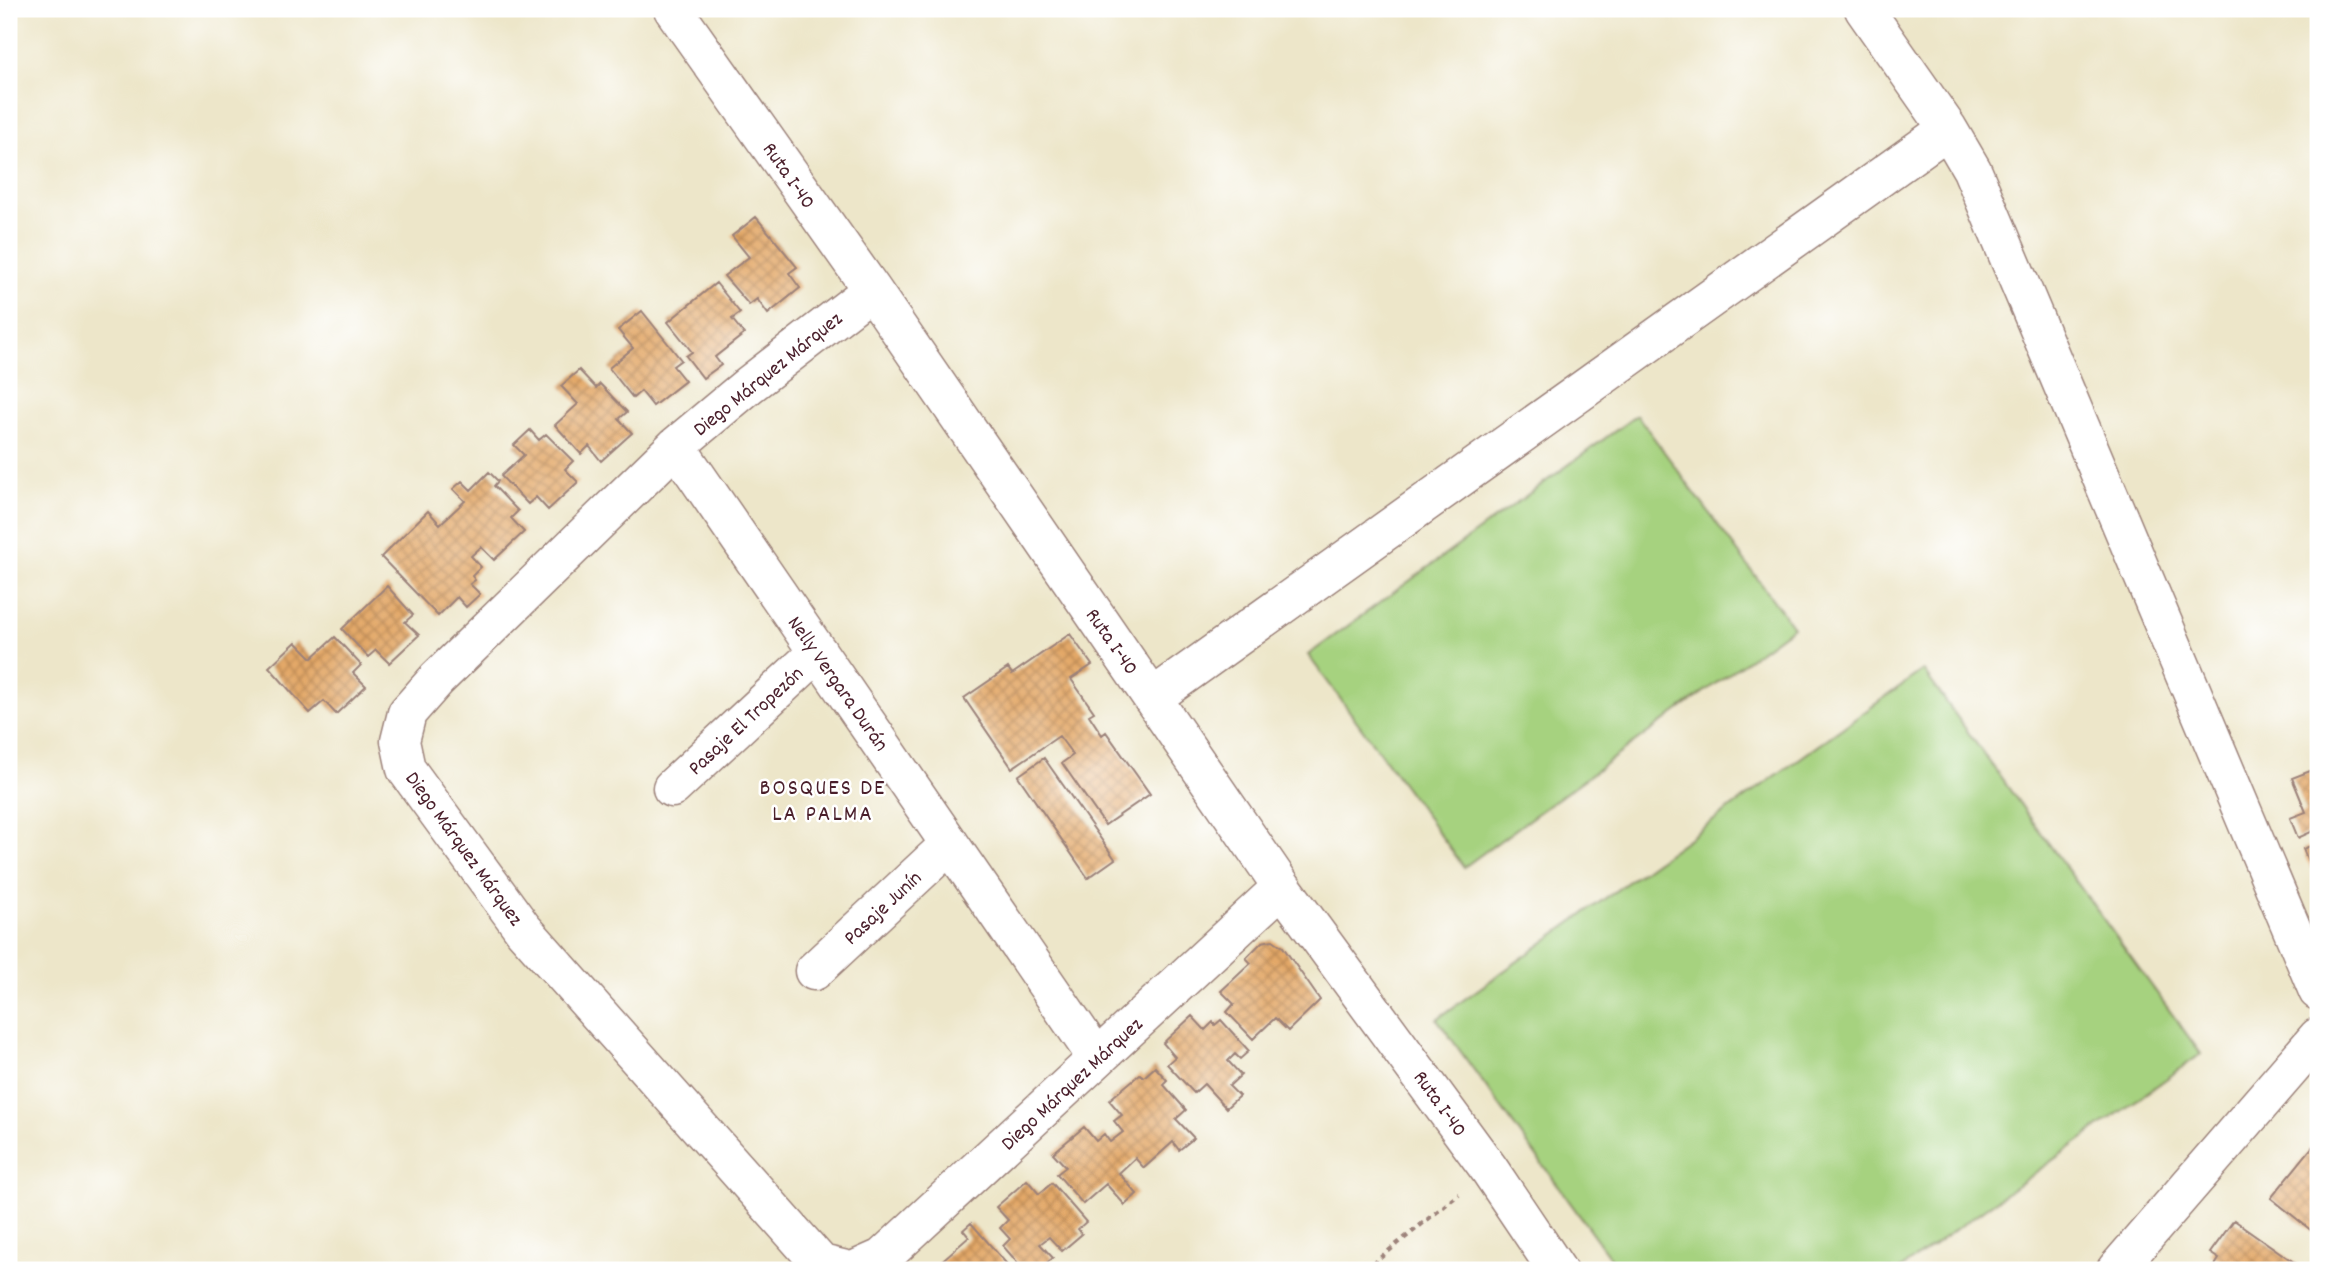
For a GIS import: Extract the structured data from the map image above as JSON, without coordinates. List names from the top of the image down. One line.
{"streets":{"street":["Ruta I-40","Diego Márquez Márquez","Nelly Vergara Durán","Pasaje El Tropezón","Pasaje Junín"]},"crossings":[["Ruta I-40","Diego Márquez Márquez"],["Diego Márquez Márquez","Nelly Vergara Durán"],["Nelly Vergara Durán","Pasaje El Tropezón"],["Nelly Vergara Durán","Pasaje Junín"]],"districts":["BOSQUES DE LA PALMA"]}
